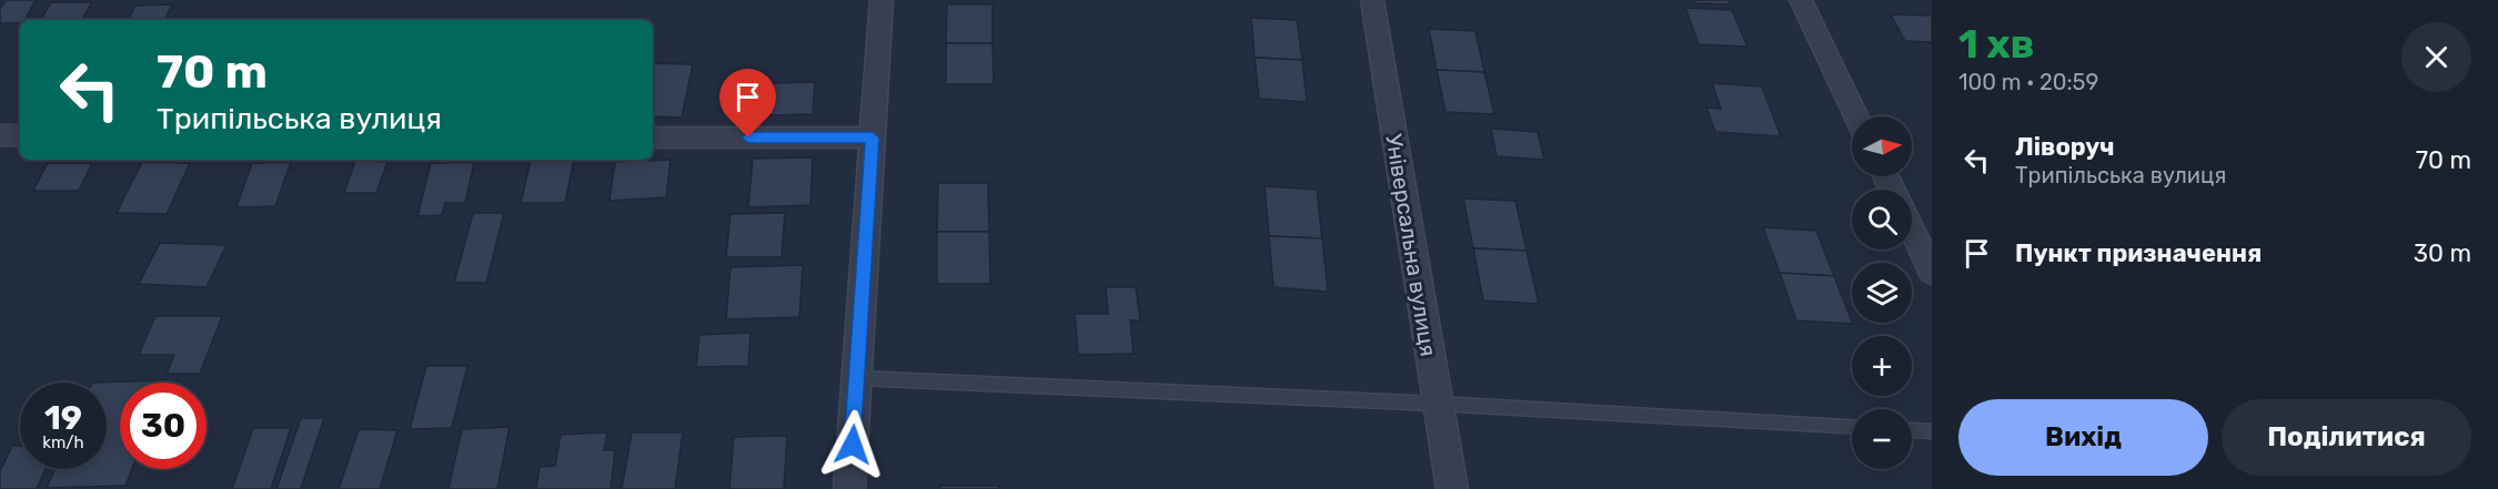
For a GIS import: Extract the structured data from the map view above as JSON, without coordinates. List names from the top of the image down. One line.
{"streets":{"street":["Універсальна вулиця"]},"north":"right","page":{"heading":["1 хв","100 m · 20:59"],"turn":["70 m","Трипільська вулиця"],"list":[{"name":"Ліворуч","note":"Трипільська вулиця","value":"70 m"},{"name":"Пункт призначення","value":"30 m"}],"map_buttons":["+","−"],"speed":"19 km/h","limit":"30","buttons":["Вихід","Поділитися"]}}
